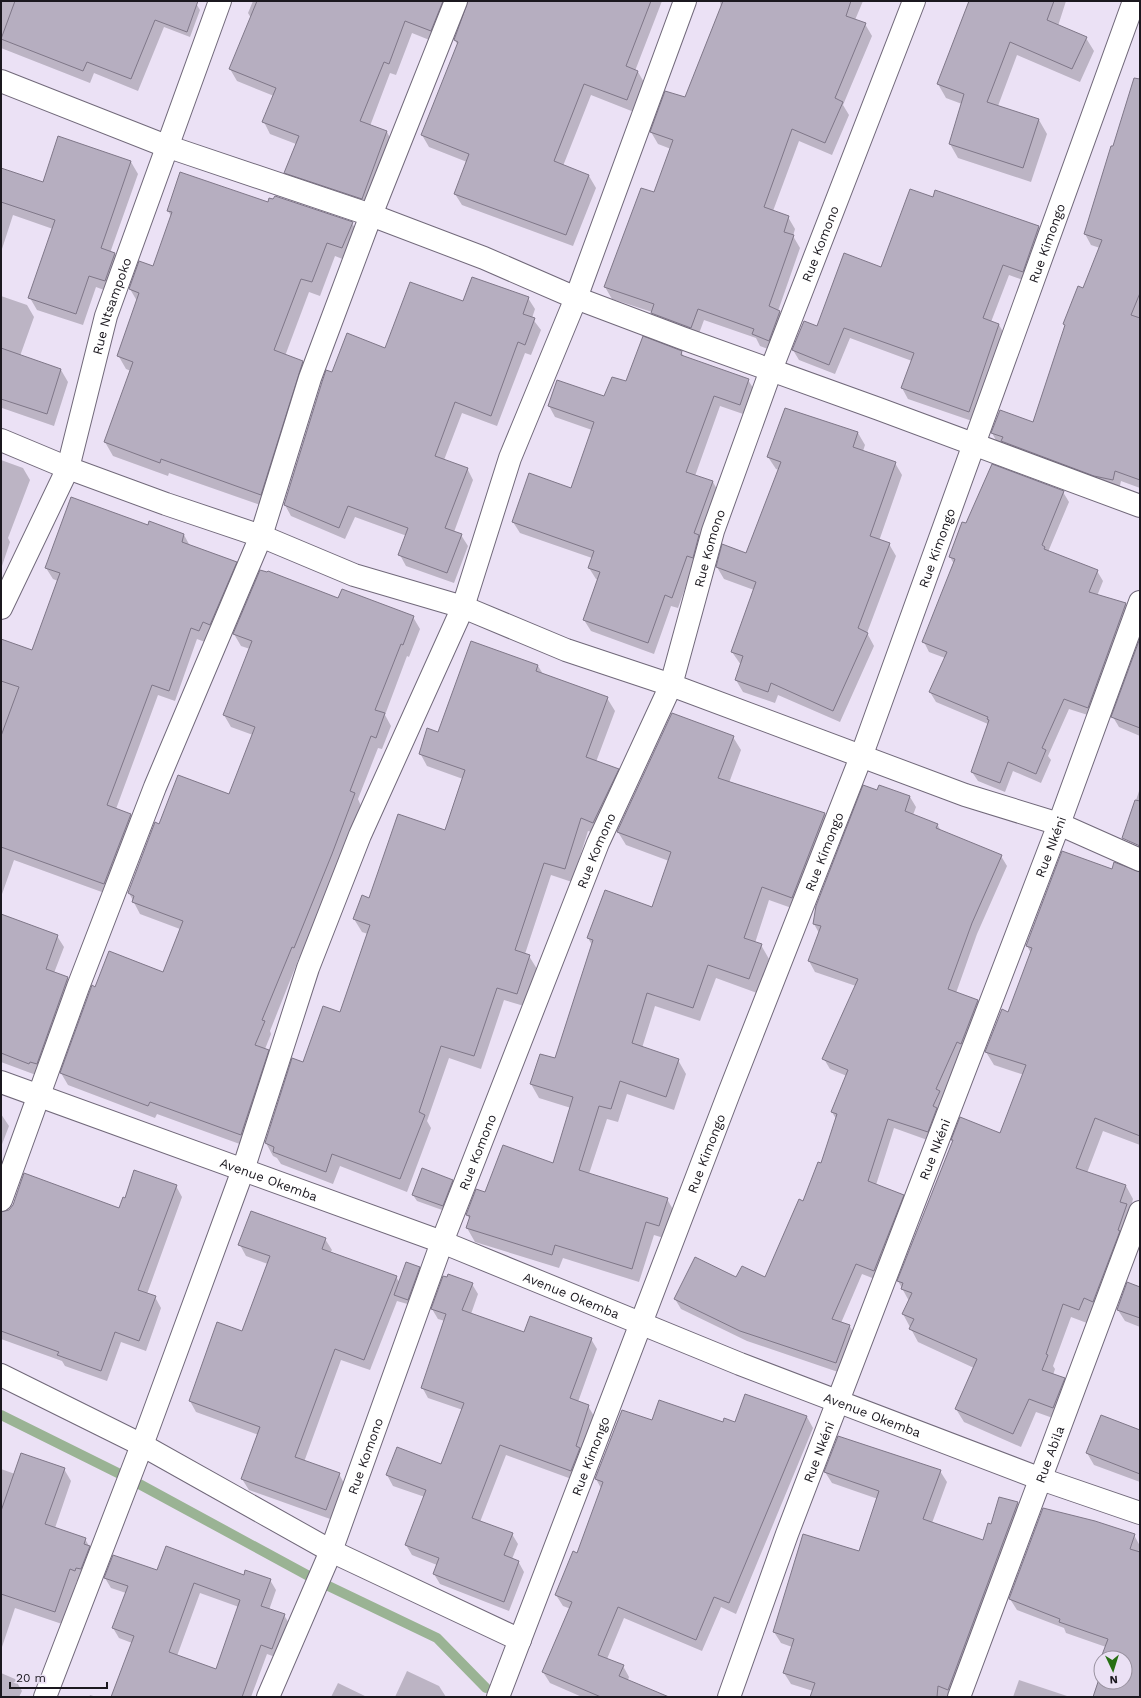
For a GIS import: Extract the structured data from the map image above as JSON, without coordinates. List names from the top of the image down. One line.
{"streets":{"street":["Rue Komono","Rue Kimongo","Rue Ntsampoko","Rue Nkéni","Avenue Okemba","Rue Abila"]},"crossings":[["Rue Komono","Avenue Okemba"],["Rue Kimongo","Avenue Okemba"],["Rue Nkéni","Avenue Okemba"],["Avenue Okemba","Rue Abila"]],"scale_bar":"20 m","north":"bottom"}
